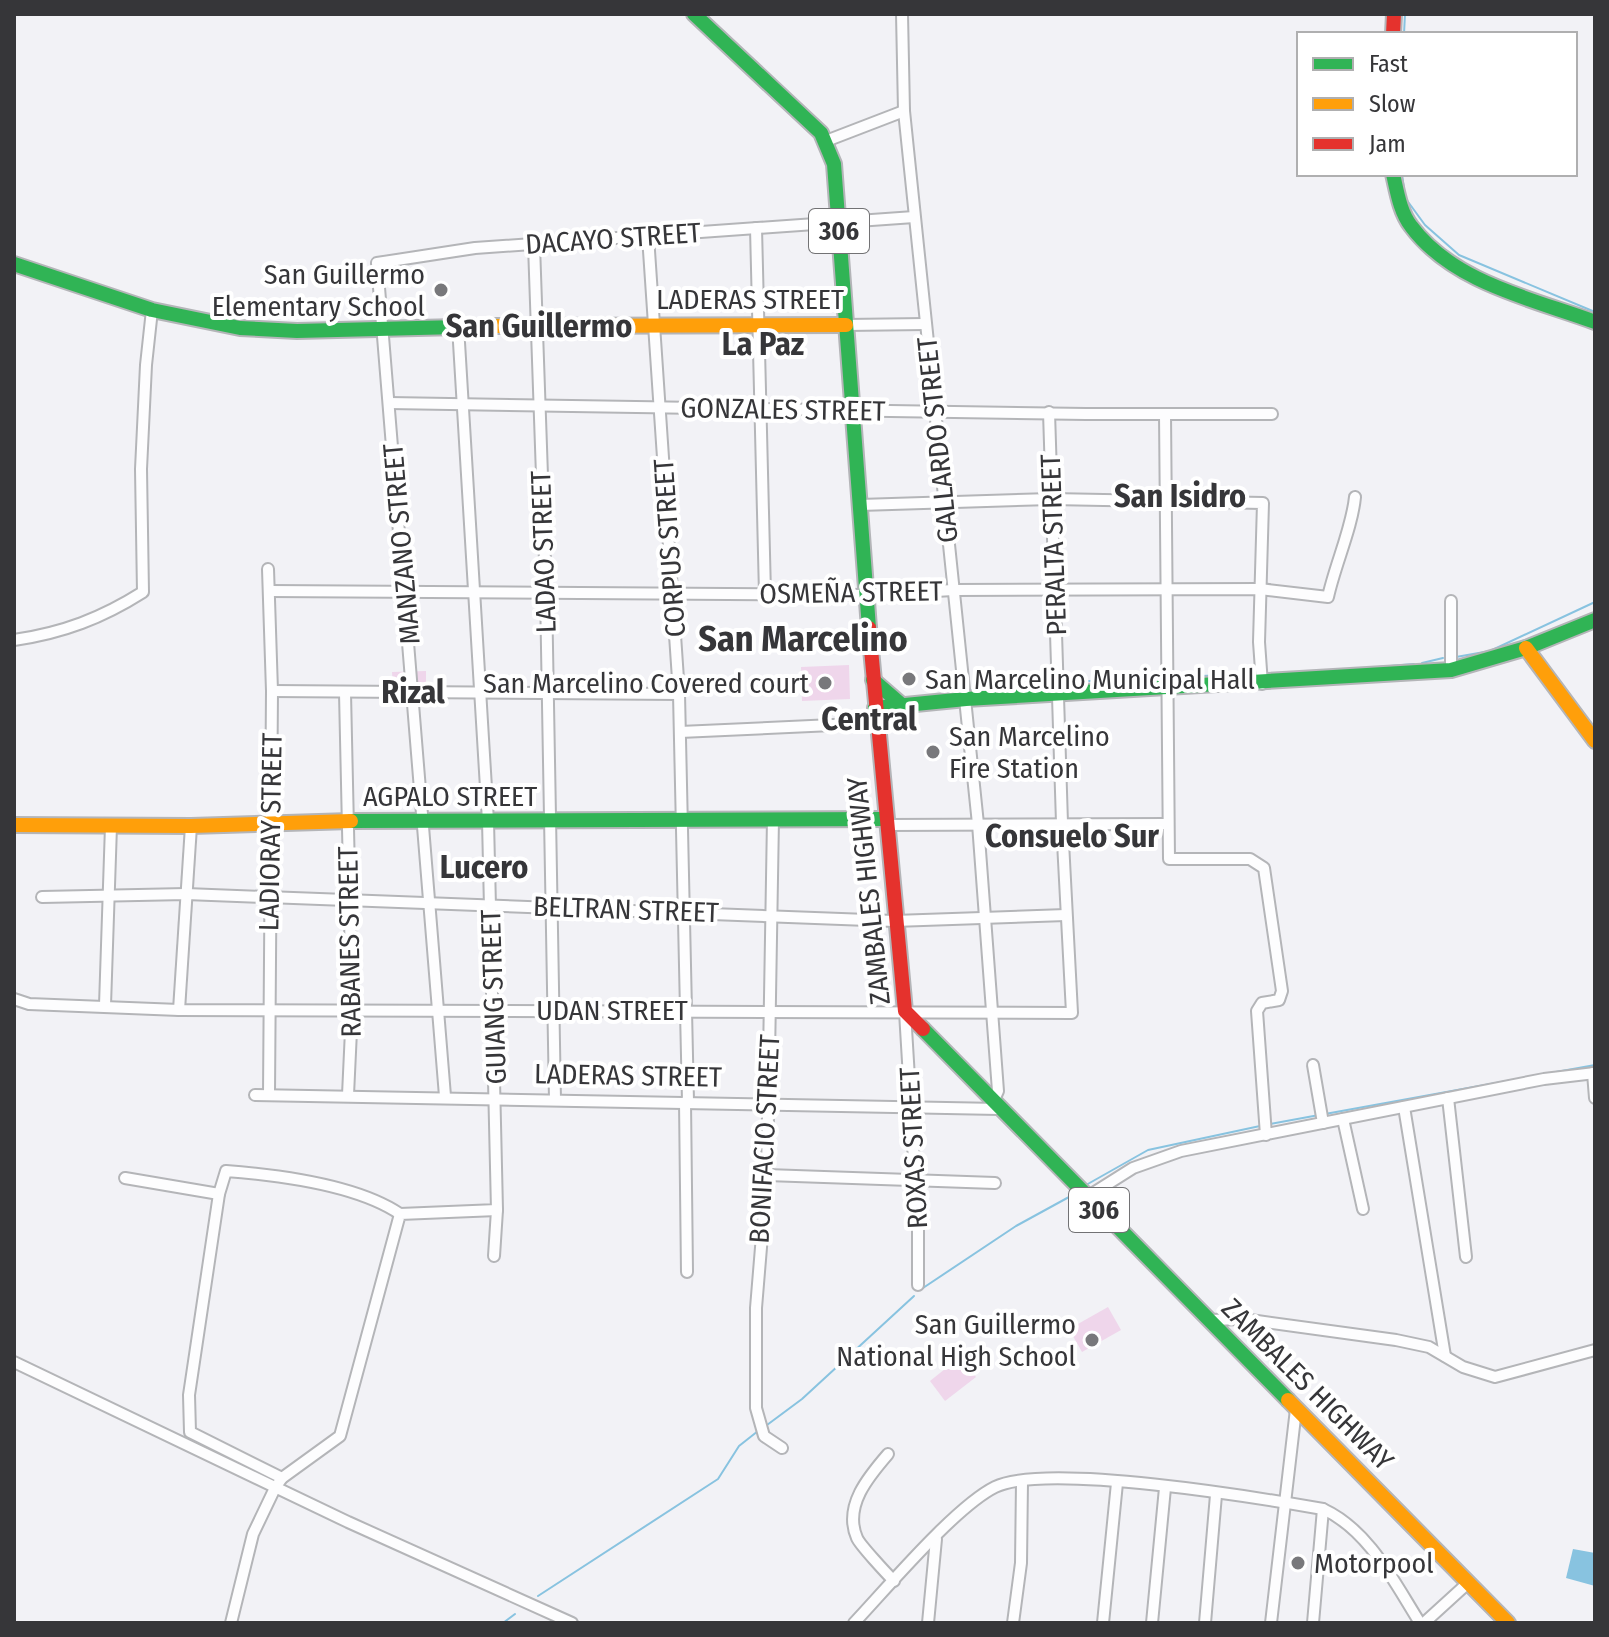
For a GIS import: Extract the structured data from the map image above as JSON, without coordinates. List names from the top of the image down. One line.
{"streets":{"main road":["306","LADERAS STREET","AGPALO STREET","ZAMBALES HIGHWAY"],"street":["DACAYO STREET","GONZALES STREET","GALLARDO STREET","MANZANO STREET","PERALTA STREET","CORPUS STREET","LADAO STREET","OSMEÑA STREET","LADIORAY STREET","BELTRAN STREET","RABANES STREET","GUIANG STREET","UDAN STREET","BONIFACIO STREET","ROXAS STREET"]},"crossings":[["DACAYO STREET","LADERAS STREET"],["DACAYO STREET","GALLARDO STREET"],["DACAYO STREET","MANZANO STREET"],["DACAYO STREET","CORPUS STREET"],["DACAYO STREET","LADAO STREET"],["DACAYO STREET","ZAMBALES HIGHWAY"],["LADERAS STREET","GALLARDO STREET"],["LADERAS STREET","MANZANO STREET"],["LADERAS STREET","CORPUS STREET"],["LADERAS STREET","LADAO STREET"],["LADERAS STREET","LADIORAY STREET"],["LADERAS STREET","ZAMBALES HIGHWAY"],["LADERAS STREET","RABANES STREET"],["LADERAS STREET","GUIANG STREET"],["LADERAS STREET","BONIFACIO STREET"],["LADERAS STREET","ROXAS STREET"],["GONZALES STREET","GALLARDO STREET"],["GONZALES STREET","MANZANO STREET"],["GONZALES STREET","PERALTA STREET"],["GONZALES STREET","CORPUS STREET"],["GONZALES STREET","LADAO STREET"],["GONZALES STREET","ZAMBALES HIGHWAY"],["GONZALES STREET","GUIANG STREET"],["GALLARDO STREET","OSMEÑA STREET"],["GALLARDO STREET","AGPALO STREET"],["GALLARDO STREET","ZAMBALES HIGHWAY"],["GALLARDO STREET","BELTRAN STREET"],["GALLARDO STREET","UDAN STREET"],["MANZANO STREET","OSMEÑA STREET"],["MANZANO STREET","AGPALO STREET"],["MANZANO STREET","BELTRAN STREET"],["MANZANO STREET","UDAN STREET"],["PERALTA STREET","OSMEÑA STREET"],["PERALTA STREET","AGPALO STREET"],["PERALTA STREET","BELTRAN STREET"],["PERALTA STREET","UDAN STREET"],["CORPUS STREET","OSMEÑA STREET"],["CORPUS STREET","AGPALO STREET"],["CORPUS STREET","BELTRAN STREET"],["CORPUS STREET","UDAN STREET"],["LADAO STREET","OSMEÑA STREET"],["LADAO STREET","AGPALO STREET"],["LADAO STREET","BELTRAN STREET"],["LADAO STREET","UDAN STREET"],["OSMEÑA STREET","LADIORAY STREET"],["OSMEÑA STREET","ZAMBALES HIGHWAY"],["OSMEÑA STREET","GUIANG STREET"],["AGPALO STREET","LADIORAY STREET"],["AGPALO STREET","ZAMBALES HIGHWAY"],["AGPALO STREET","RABANES STREET"],["AGPALO STREET","GUIANG STREET"],["AGPALO STREET","BONIFACIO STREET"],["LADIORAY STREET","BELTRAN STREET"],["LADIORAY STREET","UDAN STREET"],["ZAMBALES HIGHWAY","BELTRAN STREET"],["ZAMBALES HIGHWAY","UDAN STREET"],["ZAMBALES HIGHWAY","ROXAS STREET"],["BELTRAN STREET","RABANES STREET"],["BELTRAN STREET","GUIANG STREET"],["BELTRAN STREET","BONIFACIO STREET"],["RABANES STREET","UDAN STREET"],["GUIANG STREET","UDAN STREET"],["UDAN STREET","BONIFACIO STREET"],["UDAN STREET","ROXAS STREET"]],"districts":["San Guillermo","La Paz","San Isidro","San Marcelino","Rizal","Central","Consuelo Sur","Lucero"],"places":["San Guillermo Elementary School","San Marcelino Municipal Hall","San Marcelino Covered court","San Marcelino Fire Station","San Guillermo National High School","Motorpool"],"legend":["Fast","Slow","Jam"]}
